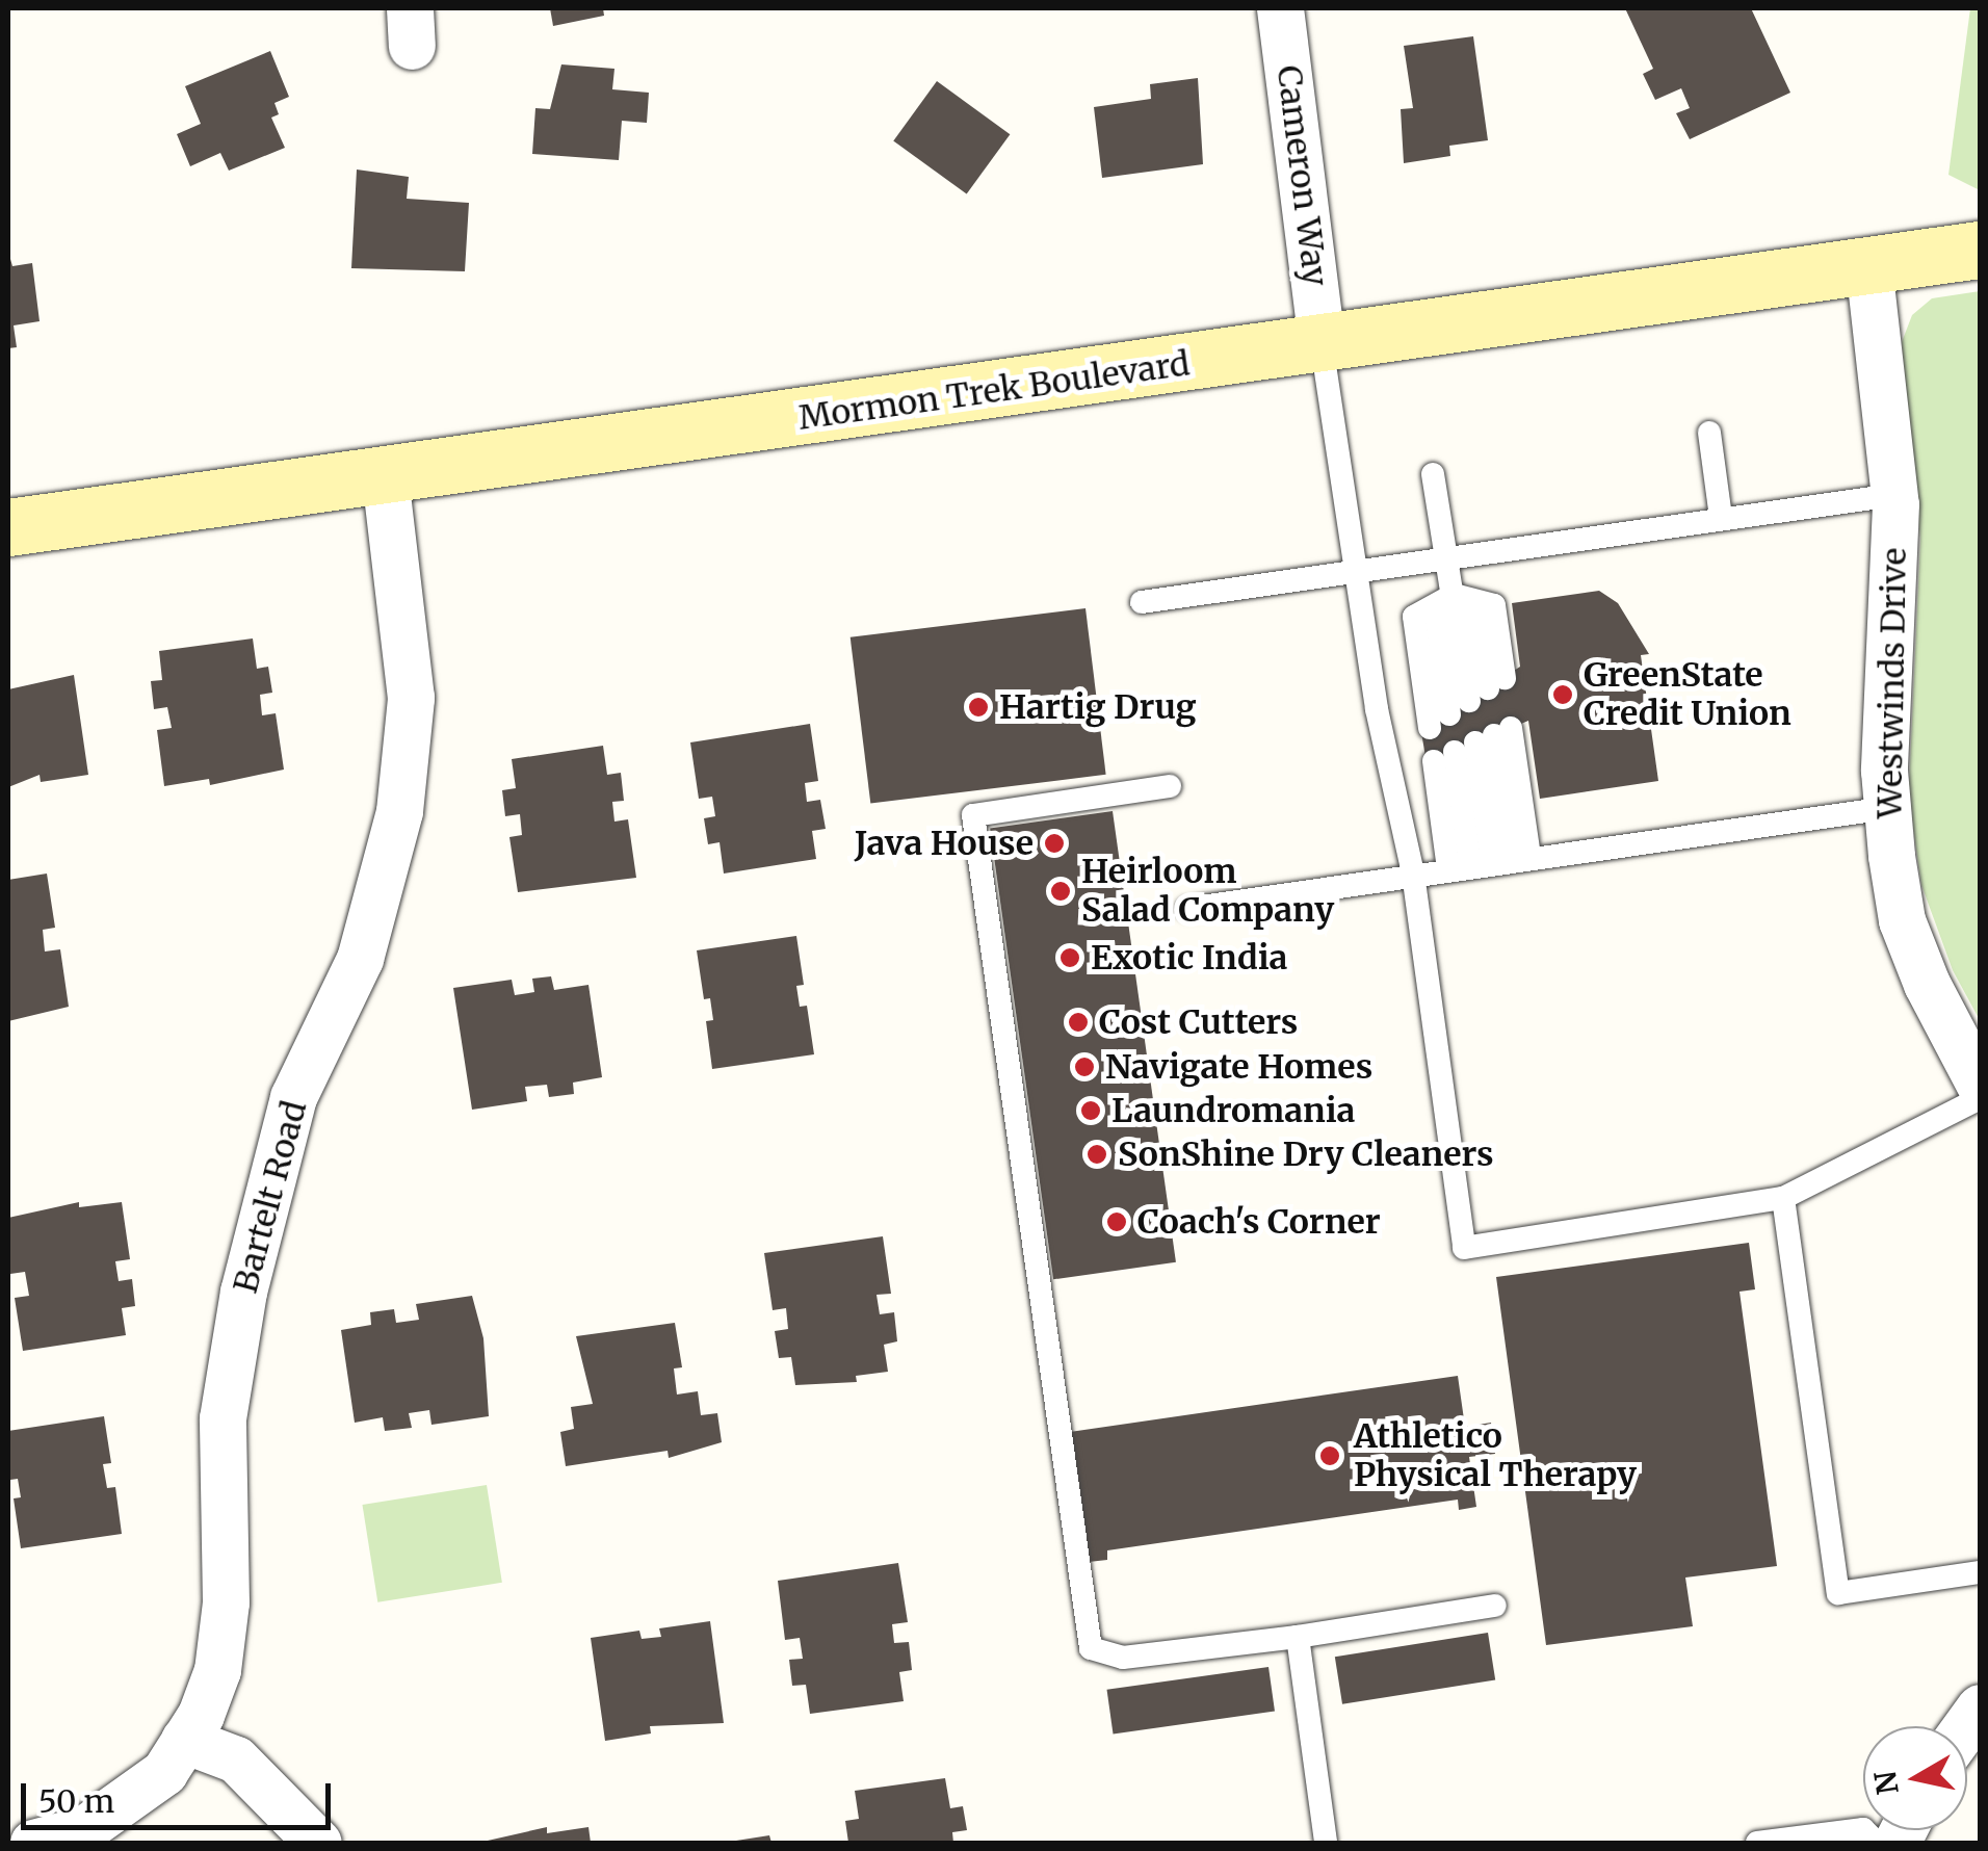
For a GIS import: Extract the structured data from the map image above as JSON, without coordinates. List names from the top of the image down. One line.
{"streets":{"main road":["Mormon Trek Boulevard"],"street":["Cameron Way","Westwinds Drive","Bartelt Road"]},"crossings":[["Cameron Way","Mormon Trek Boulevard"],["Mormon Trek Boulevard","Westwinds Drive"],["Mormon Trek Boulevard","Bartelt Road"]],"places":["GreenState Credit Union","Hartig Drug","Java House","Heirloom Salad Company","Exotic India","Cost Cutters","Navigate Homes","Laundromania","SonShine Dry Cleaners","Coach's Corner","Athletico Physical Therapy"],"scale_bar":"50 m","north":"left"}
